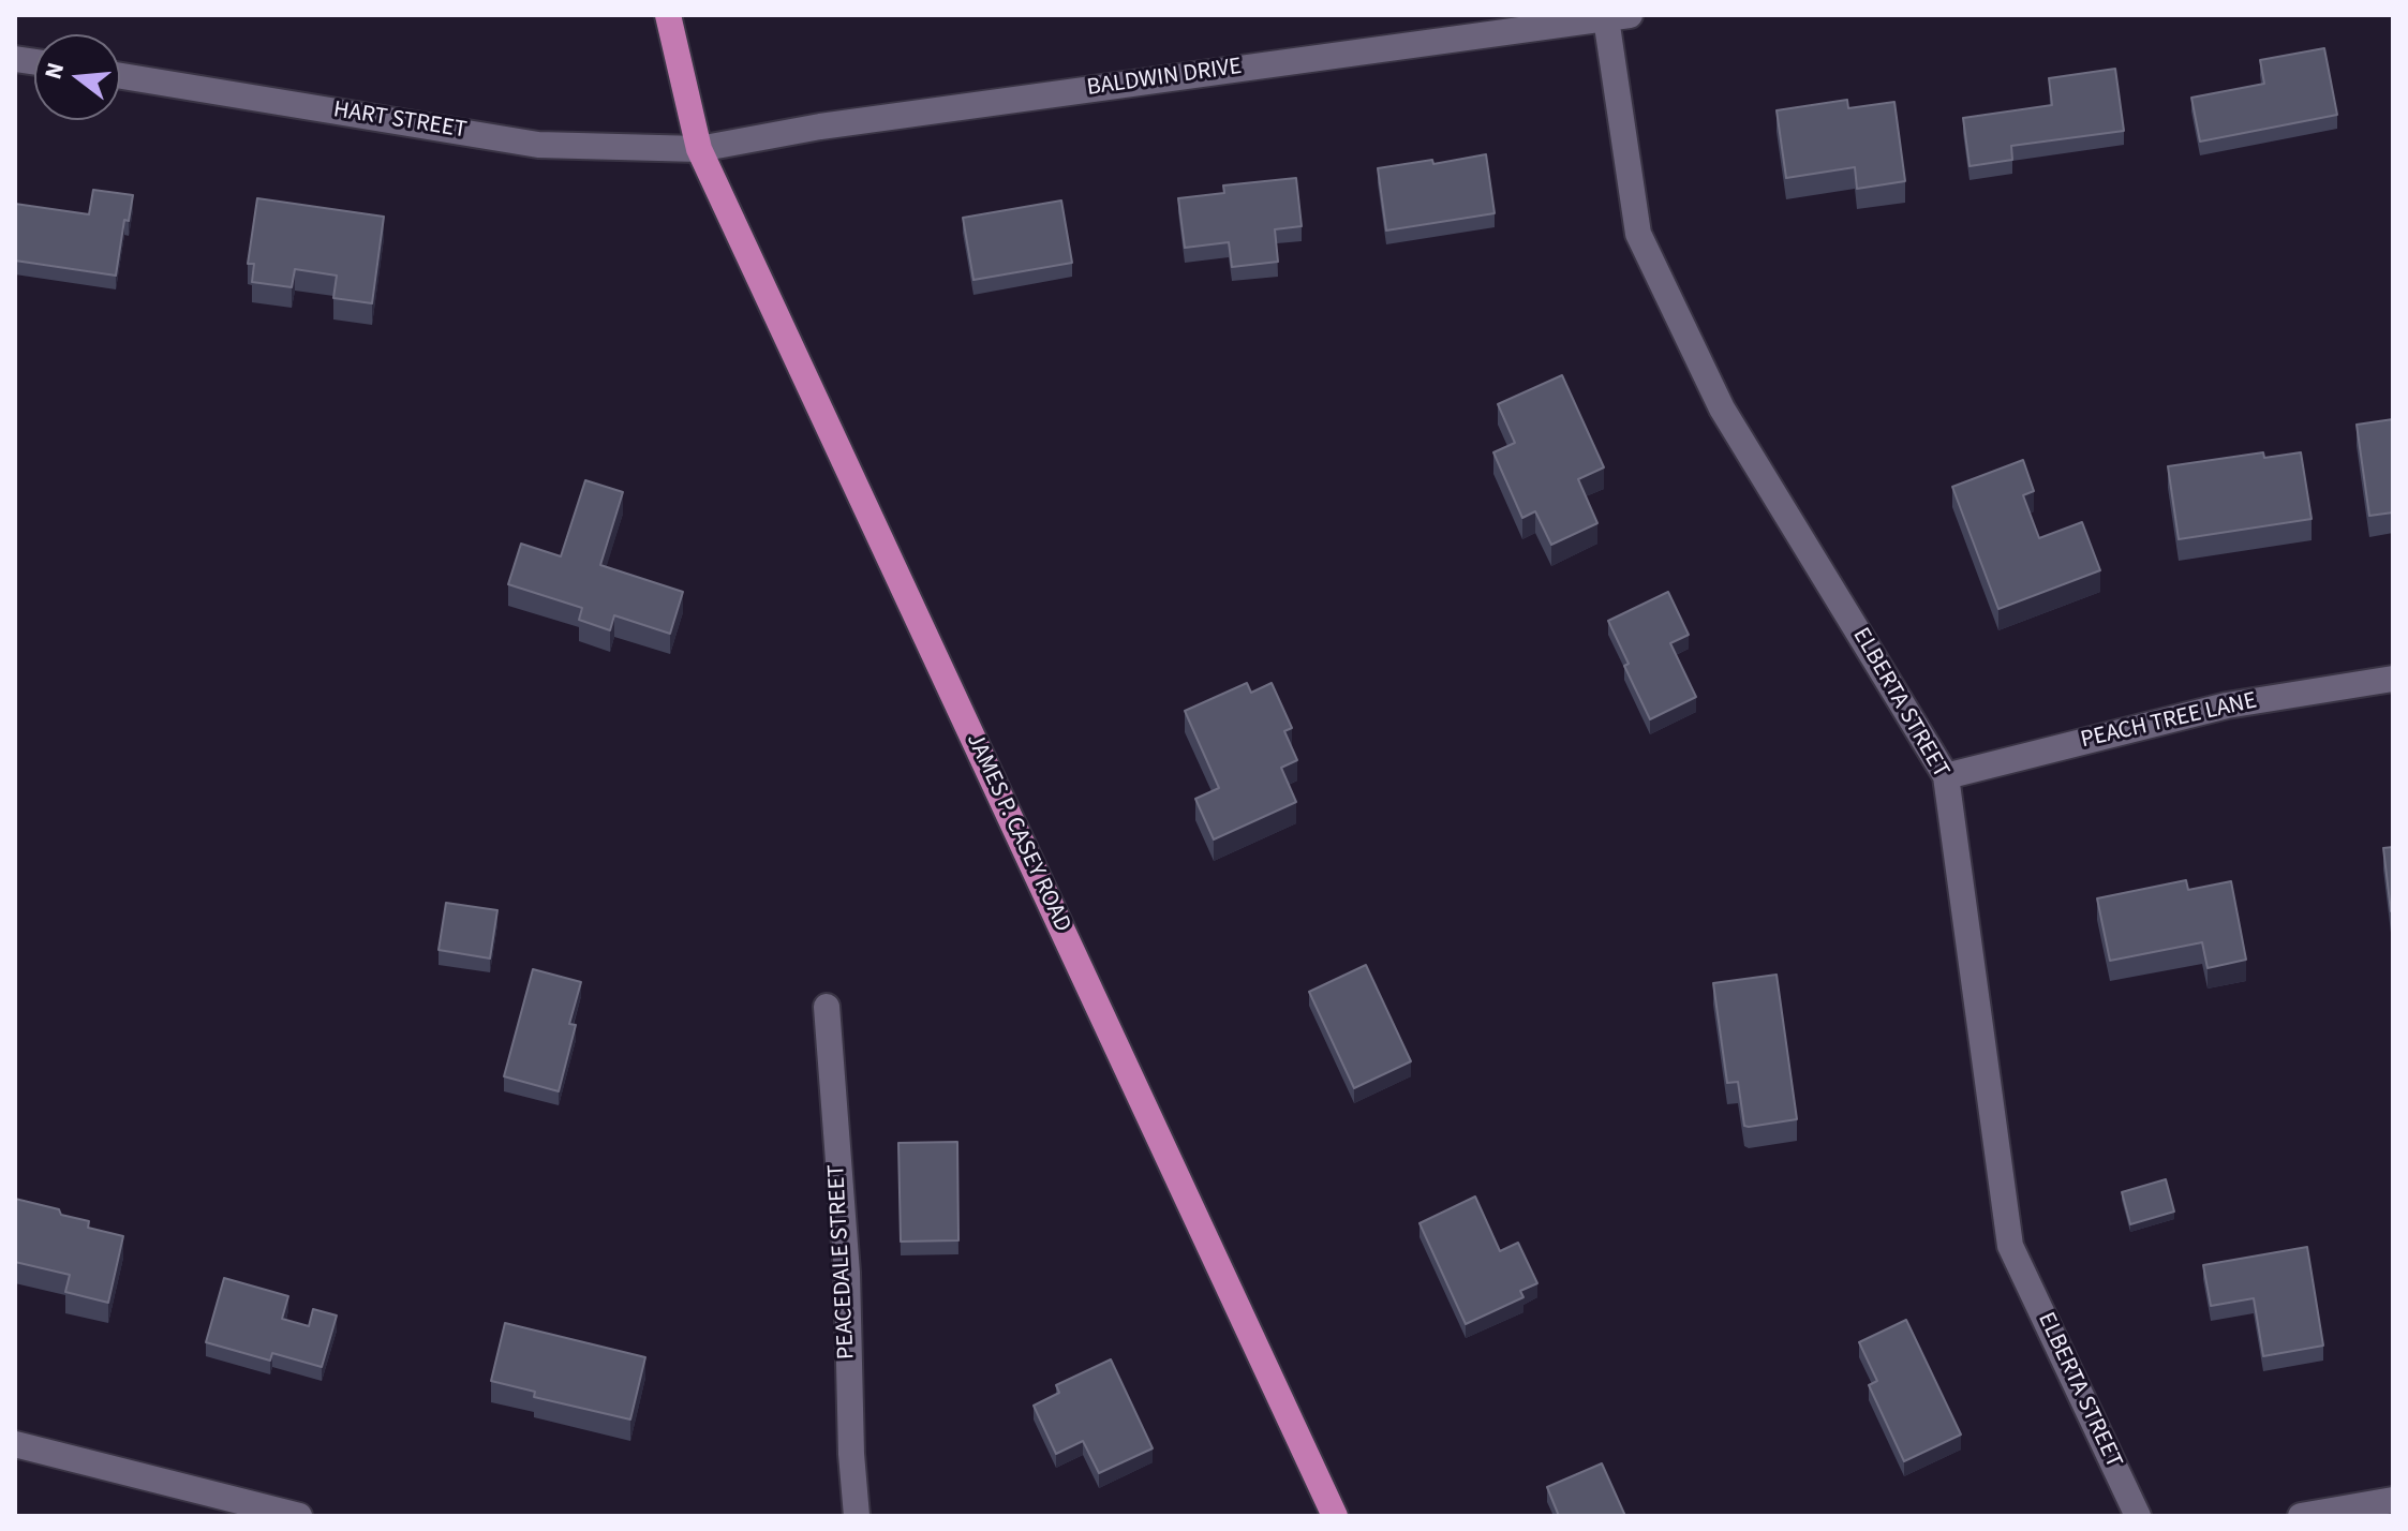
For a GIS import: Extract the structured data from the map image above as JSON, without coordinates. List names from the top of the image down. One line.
{"streets":{"main road":["JAMES P. CASEY ROAD"],"street":["BALDWIN DRIVE","HART STREET","ELBERTA STREET","PEACH TREE LANE","PEACEDALE STREET"]},"crossings":[["BALDWIN DRIVE","HART STREET"],["BALDWIN DRIVE","ELBERTA STREET"],["BALDWIN DRIVE","JAMES P. CASEY ROAD"],["HART STREET","JAMES P. CASEY ROAD"],["ELBERTA STREET","PEACH TREE LANE"]],"north":"left"}
